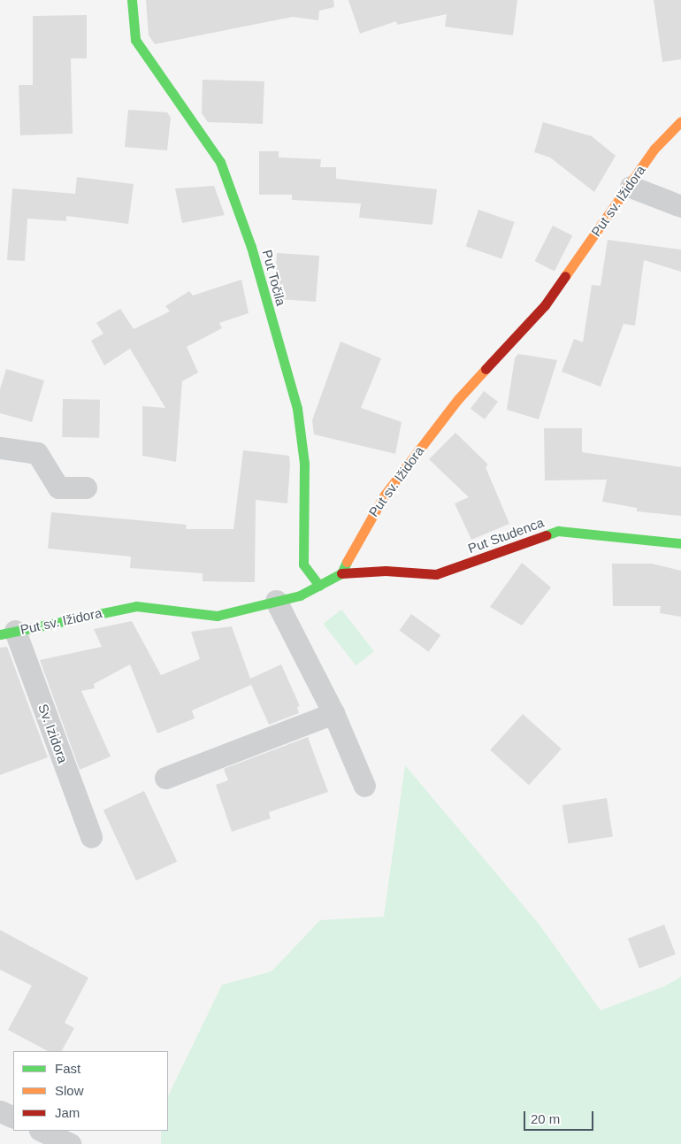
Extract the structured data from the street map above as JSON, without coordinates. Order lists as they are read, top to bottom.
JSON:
{
  "streets": {
    "street": [
      "Put sv. Ižidora",
      "Put Točila",
      "Put Studenca",
      "Sv. Izidora"
    ]
  },
  "crossings": [
    ["Put sv. Ižidora", "Put Točila"],
    ["Put sv. Ižidora", "Put Studenca"],
    ["Put sv. Ižidora", "Sv. Izidora"]
  ],
  "legend": ["Fast", "Slow", "Jam"],
  "scale_bar": "20 m"
}
